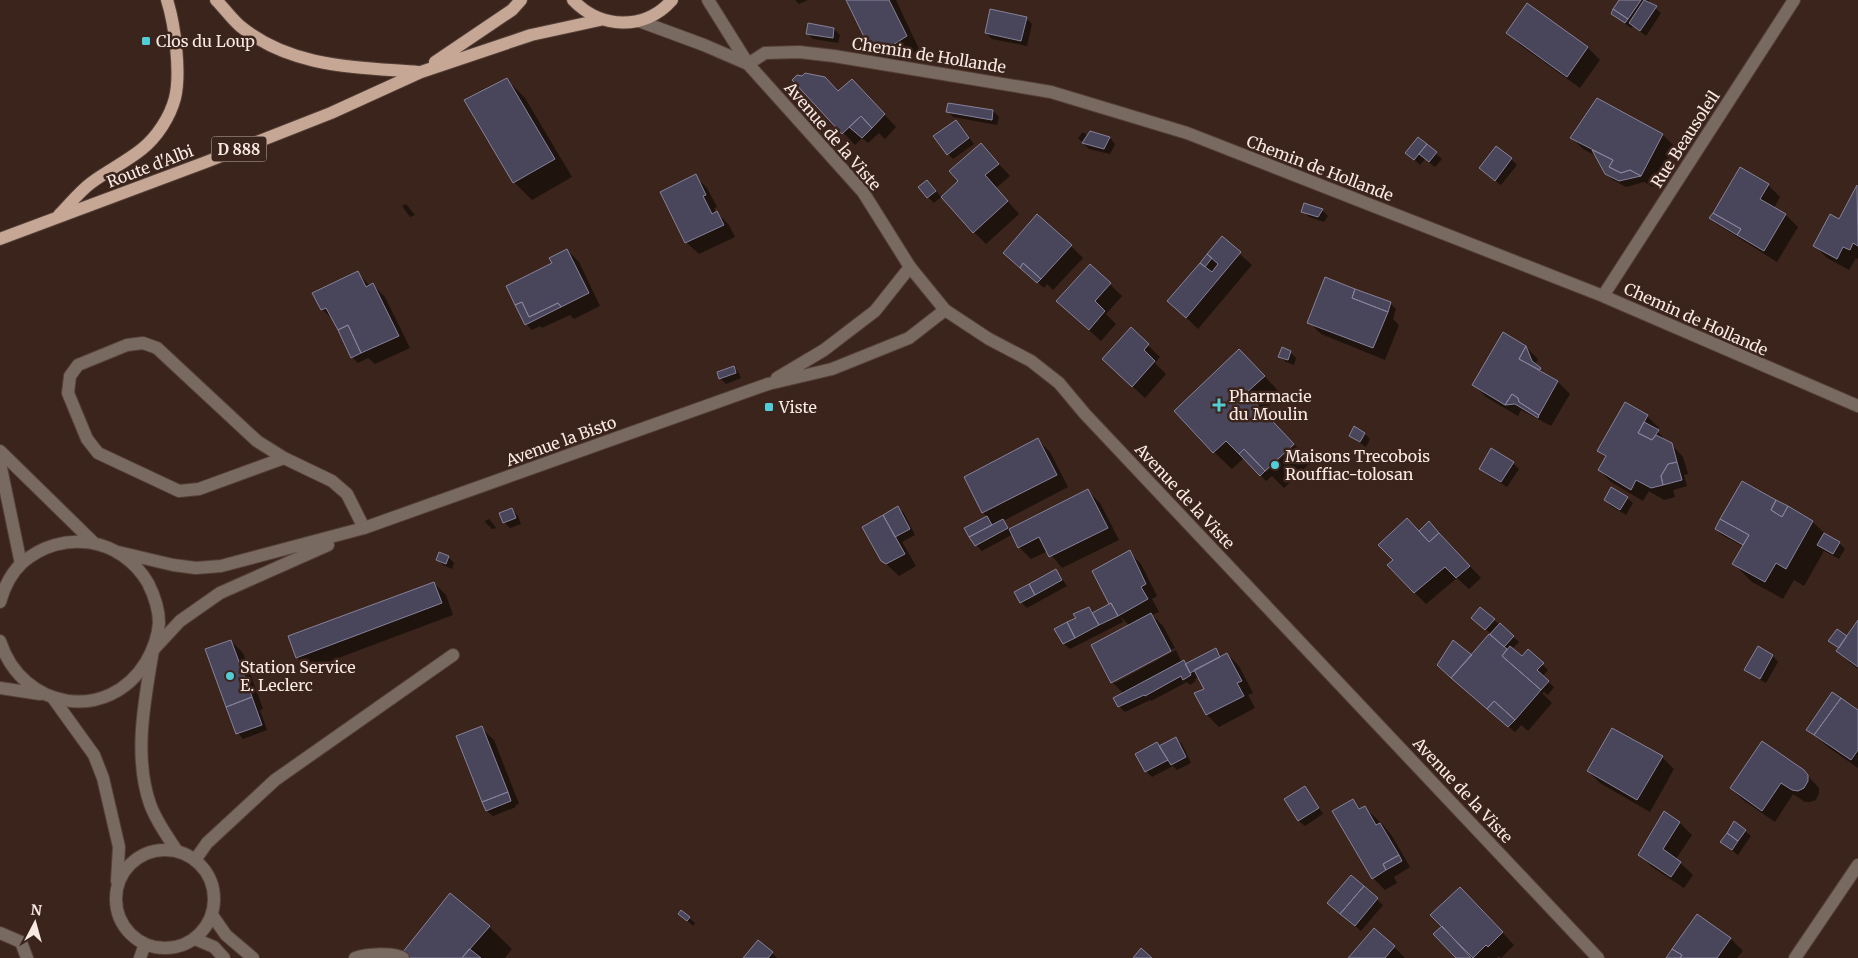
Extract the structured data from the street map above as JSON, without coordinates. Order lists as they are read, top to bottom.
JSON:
{
  "streets": {
    "main road": ["D 888", "Route d'Albi"],
    "street": [
      "Chemin de Hollande",
      "Avenue de la Viste",
      "Rue Beausoleil",
      "Avenue la Bisto"
    ]
  },
  "crossings": [
    ["Chemin de Hollande", "Avenue de la Viste"],
    ["Chemin de Hollande", "Rue Beausoleil"]
  ],
  "places": {
    "transit": ["Clos du Loup", "Viste"],
    "health": ["Pharmacie du Moulin"],
    "other": ["Maisons Trecobois Rouffiac-tolosan", "Station Service E. Leclerc"]
  },
  "north": "top"
}
